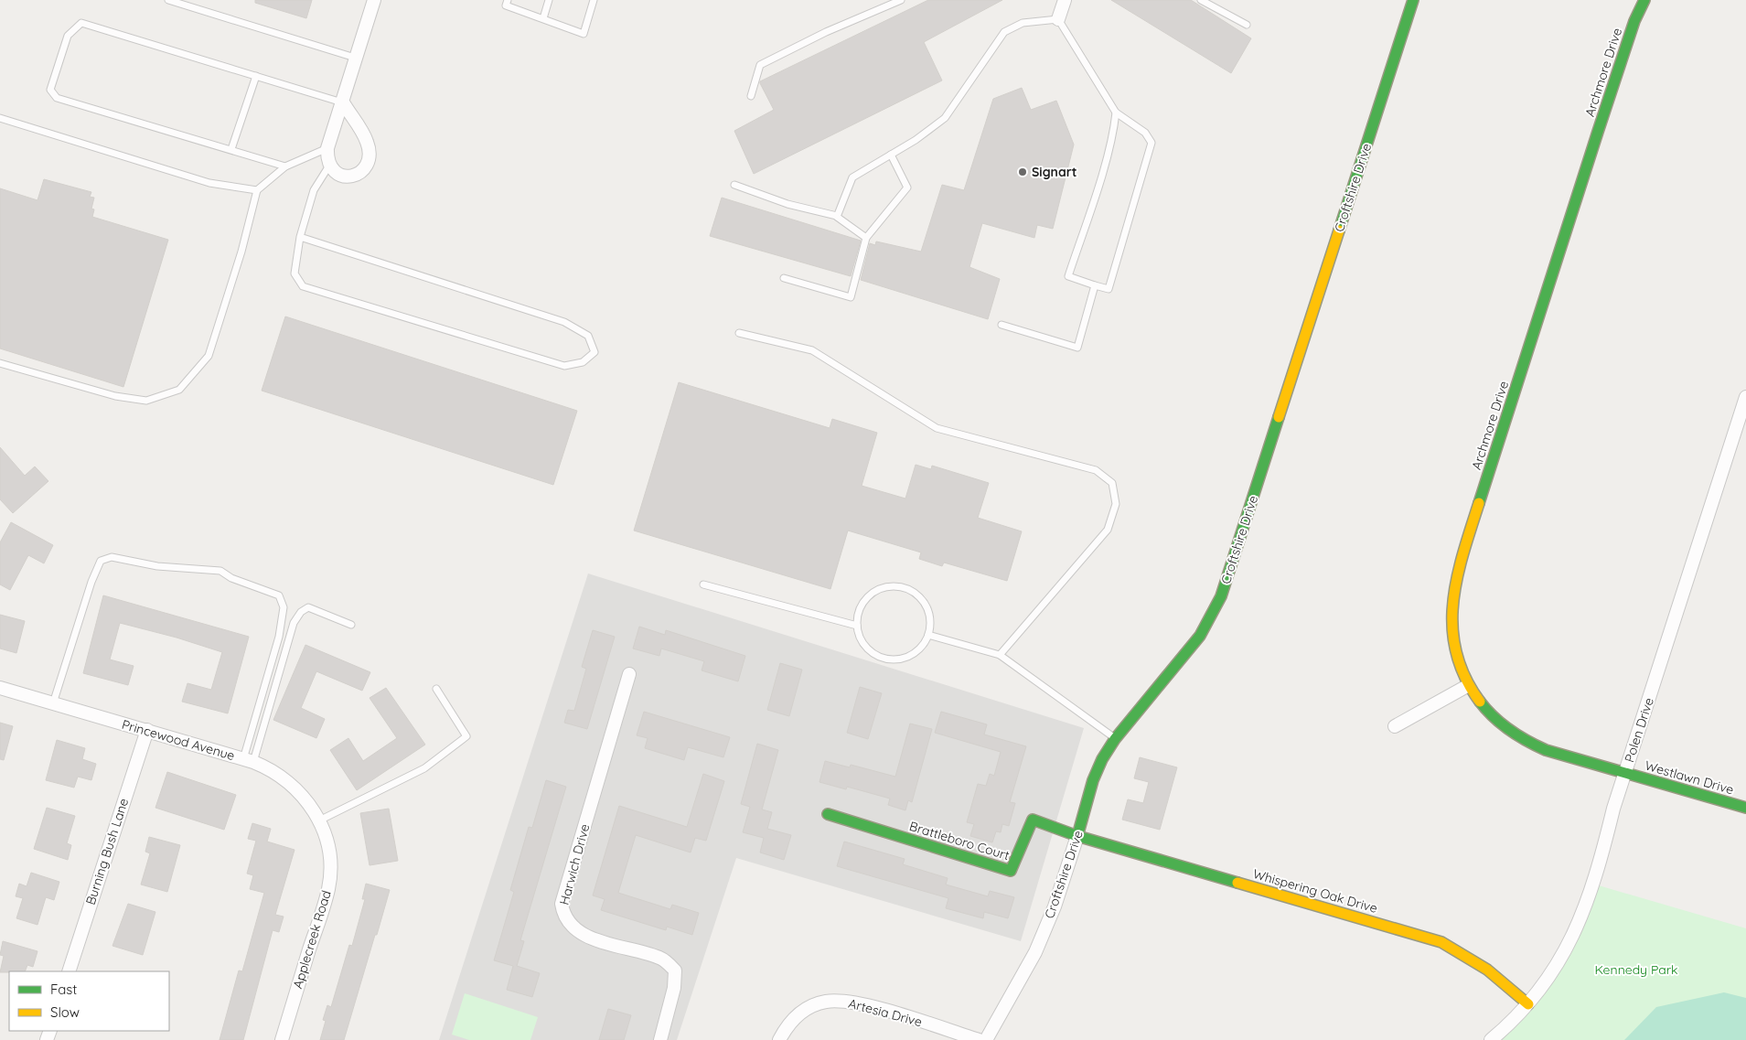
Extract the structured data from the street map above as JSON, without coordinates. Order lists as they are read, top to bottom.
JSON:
{
  "streets": {
    "street": [
      "Archmore Drive",
      "Croftshire Drive",
      "Polen Drive",
      "Princewood Avenue",
      "Westlawn Drive",
      "Brattleboro Court",
      "Burning Bush Lane",
      "Harwich Drive",
      "Whispering Oak Drive",
      "Applecreek Road",
      "Artesia Drive"
    ]
  },
  "crossings": [
    ["Archmore Drive", "Polen Drive"],
    ["Archmore Drive", "Westlawn Drive"],
    ["Croftshire Drive", "Brattleboro Court"],
    ["Croftshire Drive", "Whispering Oak Drive"],
    ["Polen Drive", "Westlawn Drive"],
    ["Polen Drive", "Whispering Oak Drive"],
    ["Princewood Avenue", "Burning Bush Lane"],
    ["Princewood Avenue", "Applecreek Road"],
    ["Brattleboro Court", "Whispering Oak Drive"]
  ],
  "parks": ["Kennedy Park"],
  "places": ["Signart"],
  "legend": ["Fast", "Slow"]
}
